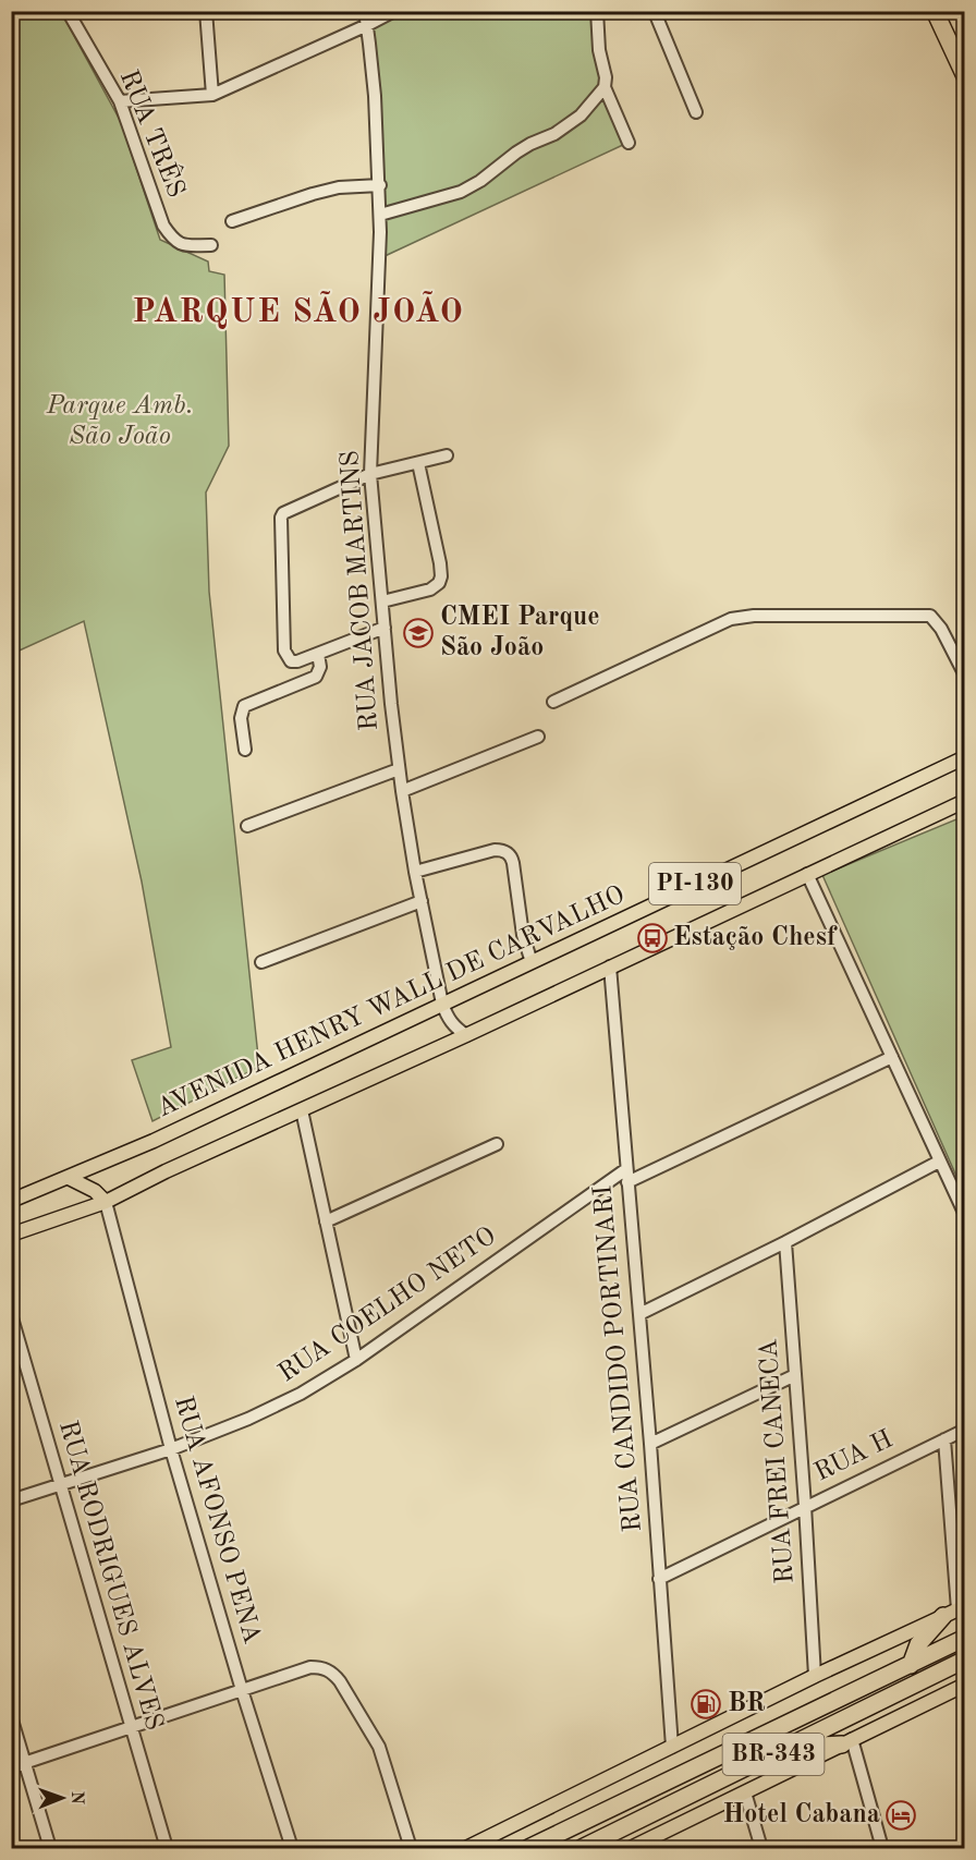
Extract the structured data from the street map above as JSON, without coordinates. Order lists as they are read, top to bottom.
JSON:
{
  "streets": {
    "highway": ["BR-343"],
    "main road": ["PI-130", "AVENIDA HENRY WALL DE CARVALHO"],
    "street": [
      "RUA TRÊS",
      "RUA JACOB MARTINS",
      "RUA COELHO NETO",
      "RUA CANDIDO PORTINARI",
      "RUA H",
      "RUA FREI CANECA",
      "RUA AFONSO PENA",
      "RUA RODRIGUES ALVES"
    ]
  },
  "crossings": [
    ["RUA JACOB MARTINS", "PI-130"],
    ["RUA JACOB MARTINS", "AVENIDA HENRY WALL DE CARVALHO"],
    ["PI-130", "RUA CANDIDO PORTINARI"],
    ["PI-130", "RUA AFONSO PENA"],
    ["RUA COELHO NETO", "RUA CANDIDO PORTINARI"],
    ["RUA COELHO NETO", "RUA AFONSO PENA"],
    ["RUA COELHO NETO", "RUA RODRIGUES ALVES"],
    ["RUA CANDIDO PORTINARI", "RUA H"],
    ["RUA H", "RUA FREI CANECA"]
  ],
  "districts": ["PARQUE SÃO JOÃO"],
  "parks": ["Parque Amb. São João"],
  "places": {
    "school or university": ["CMEI Parque São João"],
    "bus stop": ["Estação Chesf"],
    "fuel station": ["BR"],
    "hotel": ["Hotel Cabana"]
  },
  "north": "right"
}
